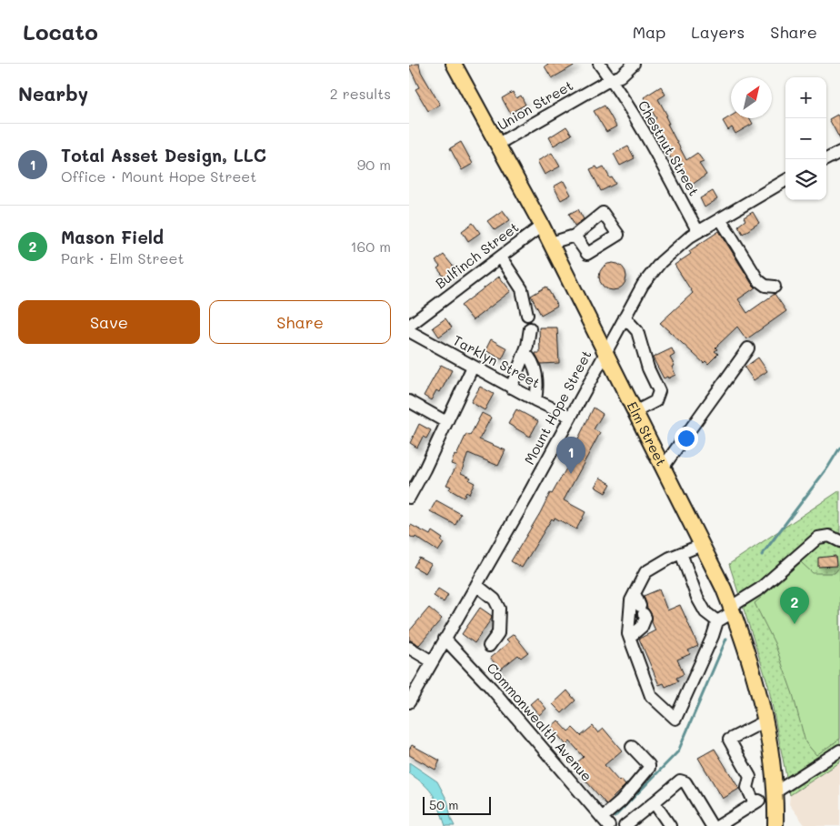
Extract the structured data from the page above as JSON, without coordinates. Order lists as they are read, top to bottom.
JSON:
{
  "streets": {
    "main road": ["Elm Street"],
    "street": [
      "Union Street",
      "Chestnut Street",
      "Bulfinch Street",
      "Tarklyn Street",
      "Mount Hope Street",
      "Commonwealth Avenue"
    ]
  },
  "crossings": [
    ["Union Street", "Chestnut Street"],
    ["Union Street", "Elm Street"],
    ["Chestnut Street", "Mount Hope Street"],
    ["Bulfinch Street", "Elm Street"],
    ["Tarklyn Street", "Mount Hope Street"],
    ["Mount Hope Street", "Elm Street"],
    ["Mount Hope Street", "Commonwealth Avenue"]
  ],
  "scale_bar": "50 m",
  "north": "top right",
  "page": {
    "header": "Locato",
    "nav": ["Map", "Layers", "Share"],
    "heading": ["Nearby", "2 results"],
    "map_buttons": ["+", "−"],
    "list": [
      {
        "mark": "1",
        "name": "Total Asset Design, LLC",
        "note": "Office · Mount Hope Street",
        "value": "90 m"
      },
      {
        "mark": "2",
        "name": "Mason Field",
        "note": "Park · Elm Street",
        "value": "160 m"
      }
    ],
    "buttons": ["Save", "Share"],
    "pins": ["1", "2"],
    "scale": "50 m"
  }
}
